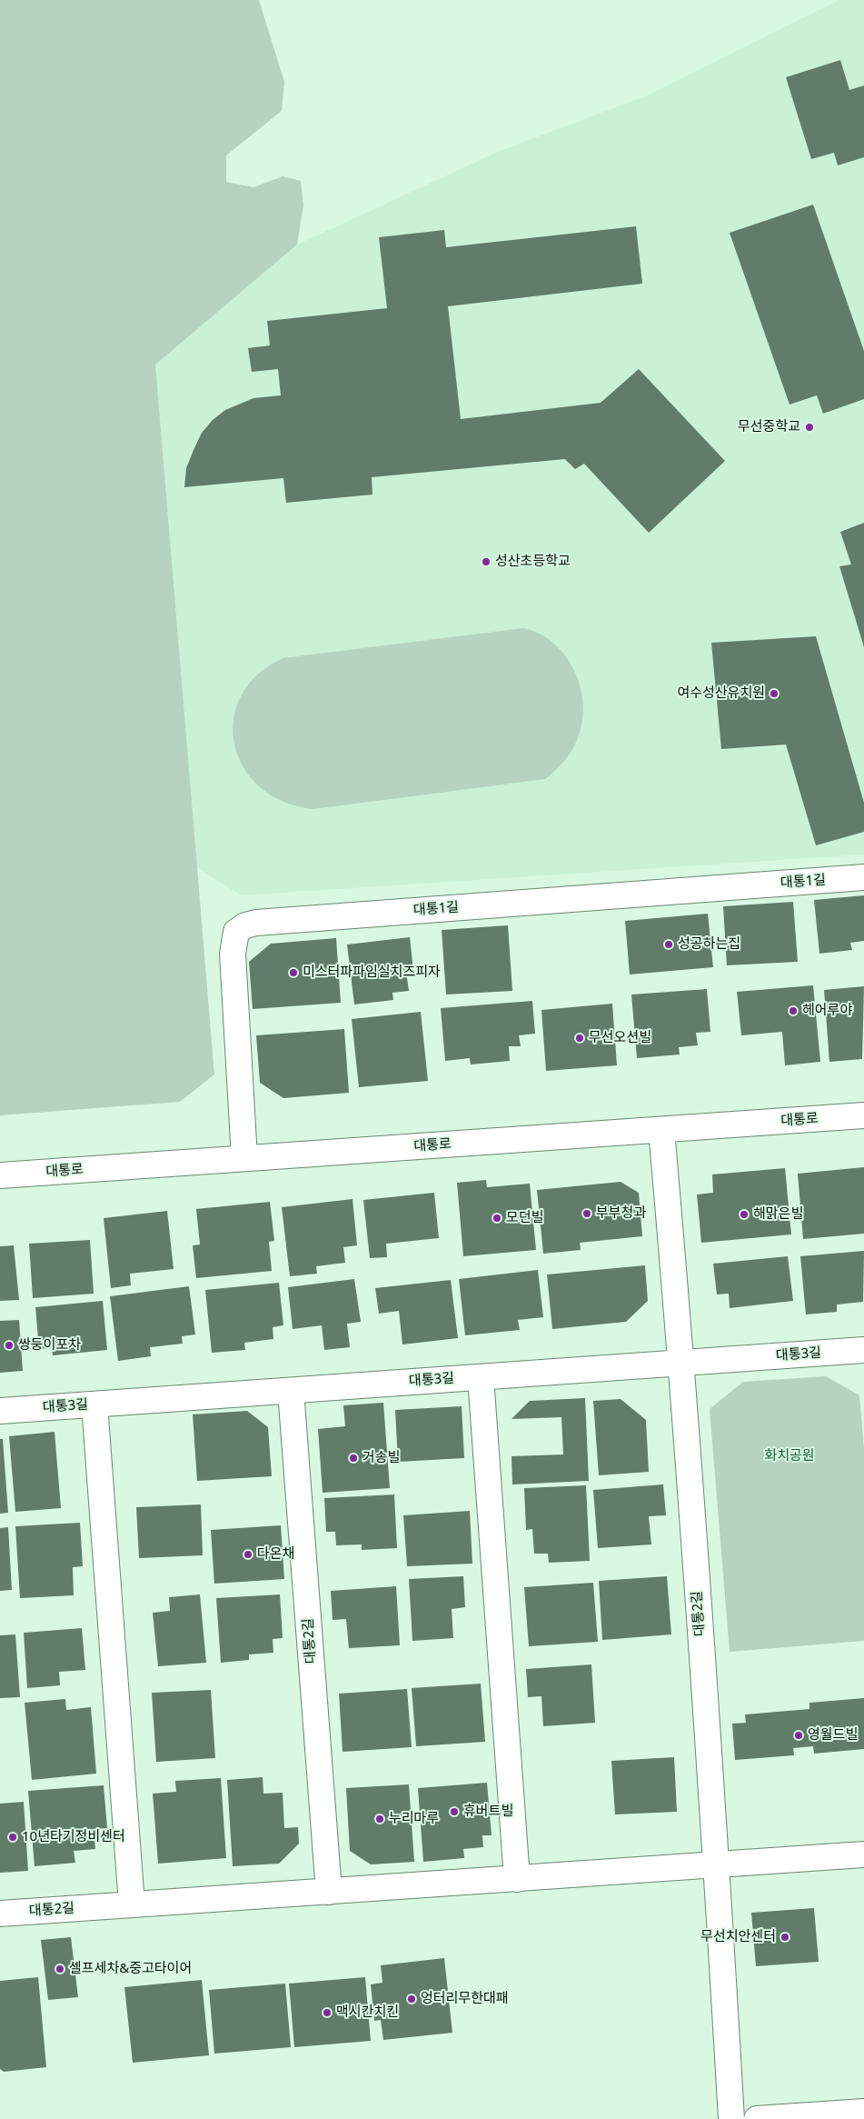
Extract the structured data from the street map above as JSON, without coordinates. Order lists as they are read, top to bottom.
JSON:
{
  "streets": {
    "street": [
      "대통1길",
      "대통로",
      "대통3길",
      "대통2길"
    ]
  },
  "crossings": [
    ["대통1길", "대통로"],
    ["대통로", "대통2길"],
    ["대통3길", "대통2길"]
  ],
  "parks": ["화치공원"],
  "places": [
    "무선중학교",
    "성산초등학교",
    "여수성산유치원",
    "성공하는집",
    "미스터파파임실치즈피자",
    "헤어루야",
    "무선오션빌",
    "부부청과",
    "해맑은빌",
    "모던빌",
    "쌍둥이포차",
    "거송빌",
    "다온채",
    "영월드빌",
    "휴버트빌",
    "누리마루",
    "10년타기정비센터",
    "무선치안센터",
    "셀프세차&중고타이어",
    "엉터리무한대패",
    "맥시칸치킨"
  ]
}
